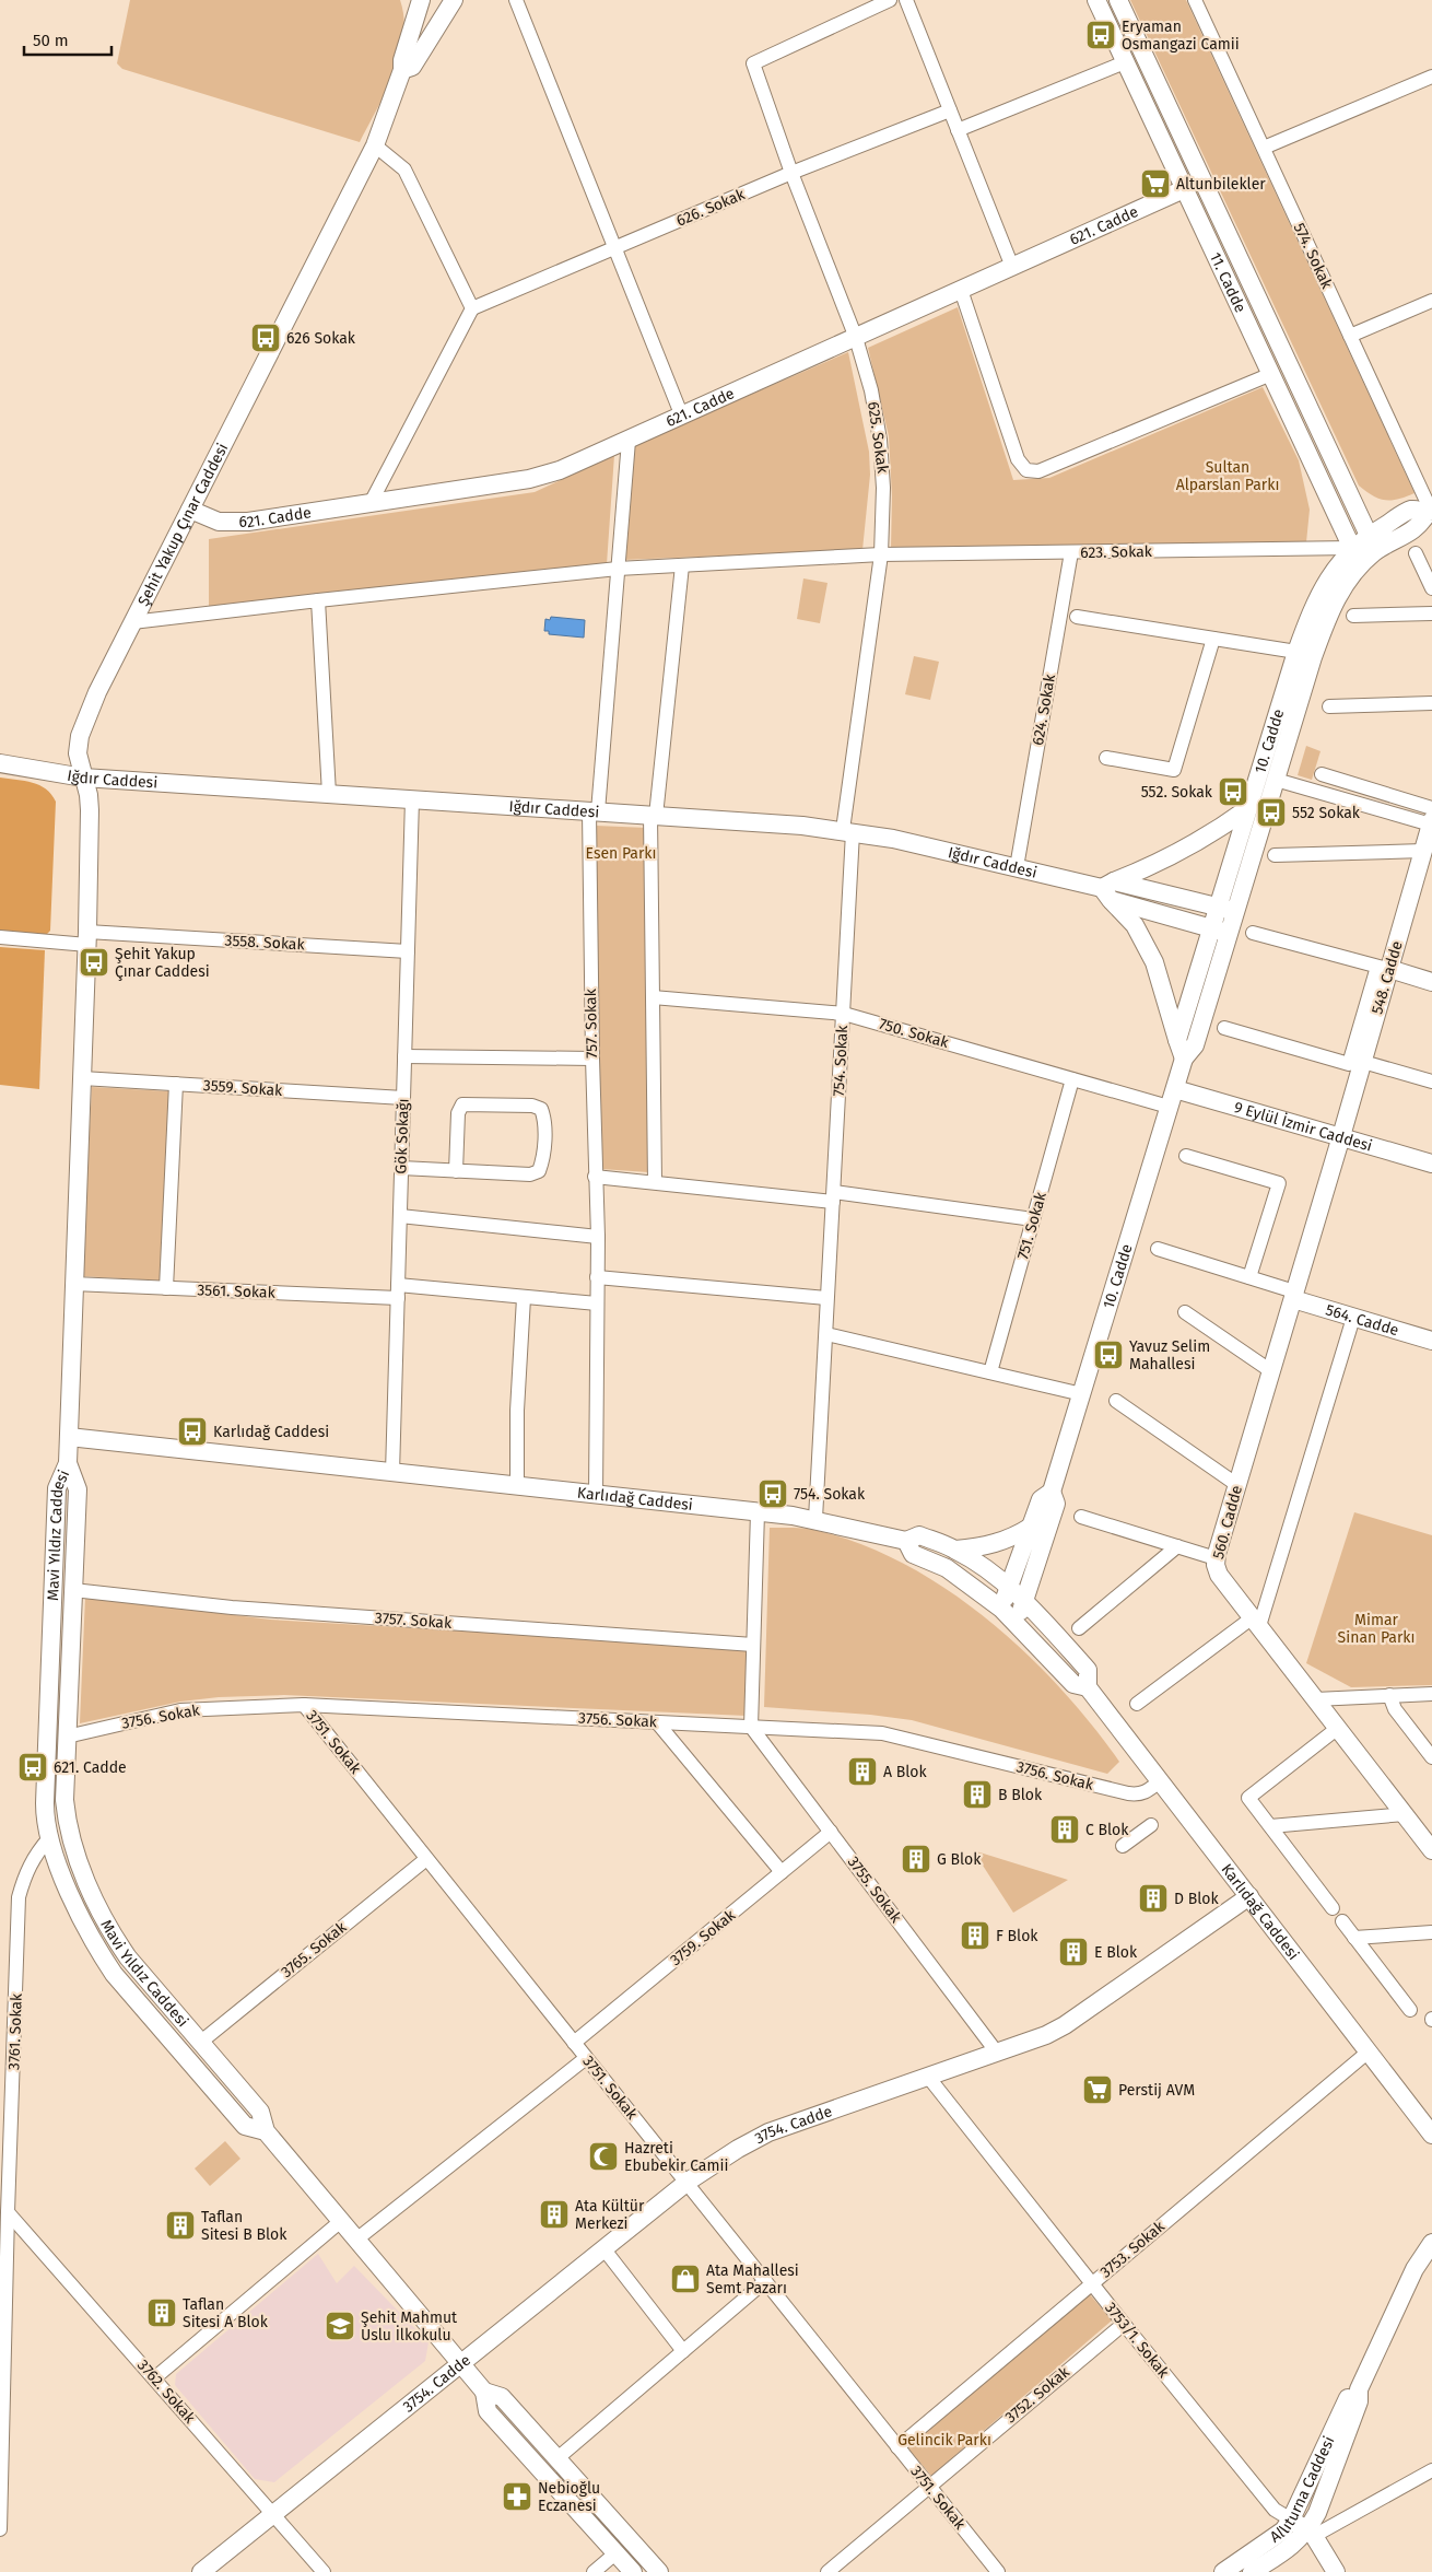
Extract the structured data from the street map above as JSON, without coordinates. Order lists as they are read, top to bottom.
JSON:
{
  "streets": {
    "main road": [
      "621. Cadde",
      "11. Cadde",
      "Şehit Yakup Çınar Caddesi",
      "10. Cadde",
      "Iğdır Caddesi",
      "548. Cadde",
      "9 Eylül İzmir Caddesi",
      "564. Cadde",
      "Karlıdağ Caddesi",
      "560. Cadde",
      "Mavi Yıldız Caddesi",
      "3754. Cadde",
      "Allıturna Caddesi"
    ],
    "street": [
      "626. Sokak",
      "574. Sokak",
      "625. Sokak",
      "623. Sokak",
      "624. Sokak",
      "3558. Sokak",
      "757. Sokak",
      "750. Sokak",
      "754. Sokak",
      "3559. Sokak",
      "Gök Sokağı",
      "751. Sokak",
      "3561. Sokak",
      "3757. Sokak",
      "3756. Sokak",
      "3751. Sokak",
      "3755. Sokak",
      "3759. Sokak",
      "3765. Sokak",
      "3761. Sokak",
      "3753. Sokak",
      "3753/1. Sokak",
      "3762. Sokak",
      "3752. Sokak"
    ]
  },
  "crossings": [
    ["626. Sokak", "625. Sokak"],
    ["621. Cadde", "11. Cadde"],
    ["621. Cadde", "625. Sokak"],
    ["621. Cadde", "Şehit Yakup Çınar Caddesi"],
    ["621. Cadde", "757. Sokak"],
    ["574. Sokak", "10. Cadde"],
    ["11. Cadde", "623. Sokak"],
    ["11. Cadde", "10. Cadde"],
    ["625. Sokak", "623. Sokak"],
    ["625. Sokak", "Iğdır Caddesi"],
    ["625. Sokak", "754. Sokak"],
    ["Şehit Yakup Çınar Caddesi", "623. Sokak"],
    ["Şehit Yakup Çınar Caddesi", "Iğdır Caddesi"],
    ["Şehit Yakup Çınar Caddesi", "3558. Sokak"],
    ["Şehit Yakup Çınar Caddesi", "3559. Sokak"],
    ["Şehit Yakup Çınar Caddesi", "3561. Sokak"],
    ["Şehit Yakup Çınar Caddesi", "Karlıdağ Caddesi"],
    ["Şehit Yakup Çınar Caddesi", "Mavi Yıldız Caddesi"],
    ["623. Sokak", "624. Sokak"],
    ["623. Sokak", "10. Cadde"],
    ["623. Sokak", "757. Sokak"],
    ["624. Sokak", "Iğdır Caddesi"],
    ["10. Cadde", "Iğdır Caddesi"],
    ["10. Cadde", "750. Sokak"],
    ["10. Cadde", "9 Eylül İzmir Caddesi"],
    ["10. Cadde", "Karlıdağ Caddesi"],
    ["Iğdır Caddesi", "757. Sokak"],
    ["Iğdır Caddesi", "754. Sokak"],
    ["Iğdır Caddesi", "Gök Sokağı"],
    ["3558. Sokak", "Gök Sokağı"],
    ["548. Cadde", "9 Eylül İzmir Caddesi"],
    ["548. Cadde", "560. Cadde"],
    ["757. Sokak", "3561. Sokak"],
    ["757. Sokak", "Karlıdağ Caddesi"],
    ["750. Sokak", "754. Sokak"],
    ["750. Sokak", "751. Sokak"],
    ["754. Sokak", "Karlıdağ Caddesi"],
    ["3559. Sokak", "Gök Sokağı"],
    ["9 Eylül İzmir Caddesi", "560. Cadde"],
    ["Gök Sokağı", "3561. Sokak"],
    ["Gök Sokağı", "Karlıdağ Caddesi"],
    ["564. Cadde", "560. Cadde"],
    ["Karlıdağ Caddesi", "3756. Sokak"],
    ["Karlıdağ Caddesi", "3754. Cadde"],
    ["Karlıdağ Caddesi", "3753. Sokak"],
    ["Mavi Yıldız Caddesi", "3757. Sokak"],
    ["Mavi Yıldız Caddesi", "3756. Sokak"],
    ["Mavi Yıldız Caddesi", "3765. Sokak"],
    ["Mavi Yıldız Caddesi", "3761. Sokak"],
    ["Mavi Yıldız Caddesi", "3754. Cadde"],
    ["3756. Sokak", "3751. Sokak"],
    ["3756. Sokak", "3755. Sokak"],
    ["3751. Sokak", "3759. Sokak"],
    ["3751. Sokak", "3765. Sokak"],
    ["3751. Sokak", "3754. Cadde"],
    ["3751. Sokak", "3753. Sokak"],
    ["3751. Sokak", "3752. Sokak"],
    ["3755. Sokak", "3759. Sokak"],
    ["3755. Sokak", "3754. Cadde"],
    ["3761. Sokak", "3762. Sokak"],
    ["3754. Cadde", "3753/1. Sokak"],
    ["3754. Cadde", "3762. Sokak"],
    ["3753. Sokak", "3753/1. Sokak"],
    ["3753/1. Sokak", "3752. Sokak"],
    ["3753/1. Sokak", "Allıturna Caddesi"]
  ],
  "parks": [
    "Sultan Alparslan Parkı",
    "Esen Parkı",
    "Mimar Sinan Parkı",
    "Gelincik Parkı"
  ],
  "places": {
    "bus stop": [
      "Eryaman Osmangazi Camii",
      "626 Sokak",
      "552. Sokak",
      "552 Sokak",
      "Şehit Yakup Çınar Caddesi",
      "Yavuz Selim Mahallesi",
      "Karlıdağ Caddesi",
      "754. Sokak",
      "621. Cadde"
    ],
    "supermarket": ["Altunbilekler", "Perstij AVM"],
    "building": [
      "A Blok",
      "B Blok",
      "C Blok",
      "G Blok",
      "D Blok",
      "F Blok",
      "E Blok",
      "Ata Kültür Merkezi",
      "Taflan Sitesi B Blok",
      "Taflan Sitesi A Blok"
    ],
    "mosque": ["Hazreti Ebubekir Camii"],
    "shop": ["Ata Mahallesi Semt Pazarı"],
    "school or university": ["Şehit Mahmut Uslu İlkokulu"],
    "pharmacy": ["Nebioğlu Eczanesi"]
  },
  "scale_bar": "50 m"
}
